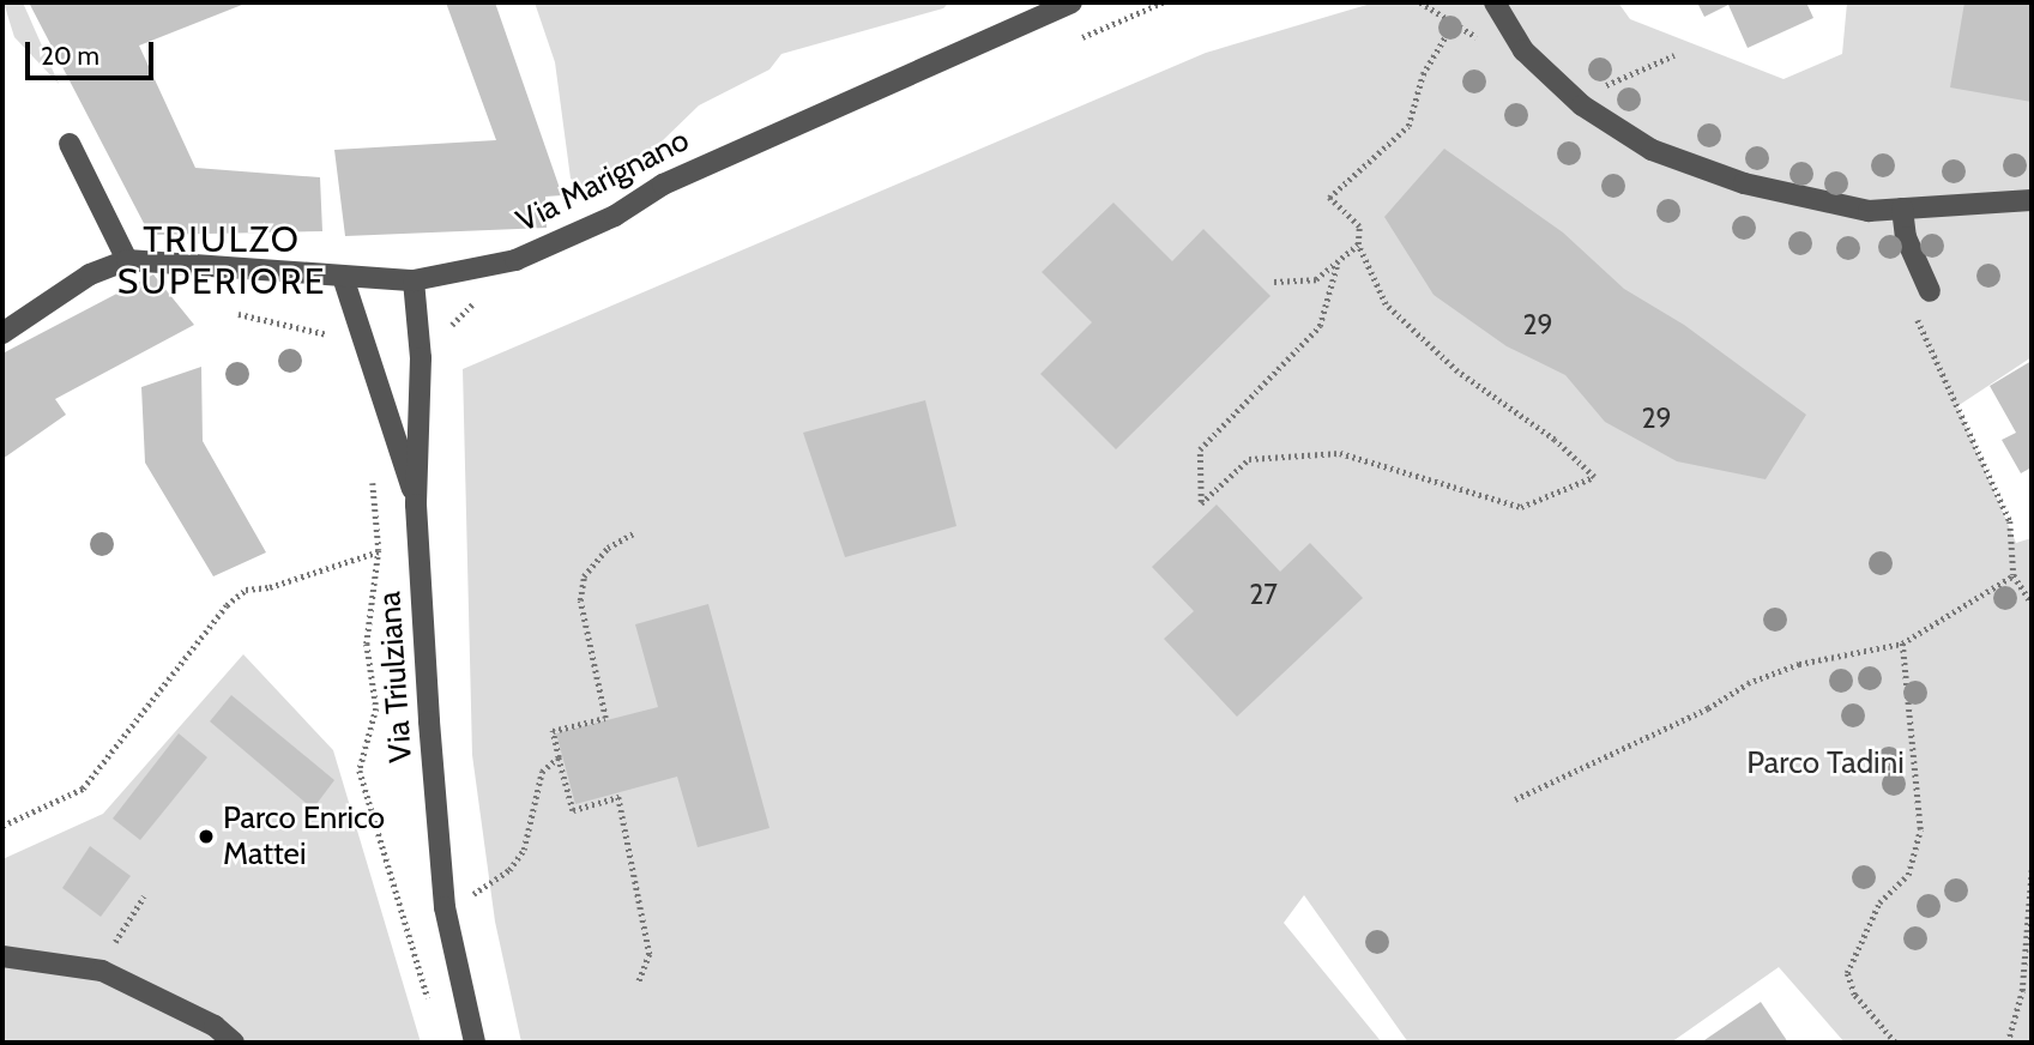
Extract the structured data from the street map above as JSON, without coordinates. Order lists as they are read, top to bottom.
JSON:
{
  "streets": {
    "street": ["Via Marignano", "Via Triulziana"]
  },
  "crossings": [
    ["Via Marignano", "Via Triulziana"]
  ],
  "districts": ["TRIULZO SUPERIORE"],
  "parks": ["Parco Tadini"],
  "places": ["Parco Enrico Mattei"],
  "house_numbers": ["29", "29", "27"],
  "scale_bar": "20 m"
}
